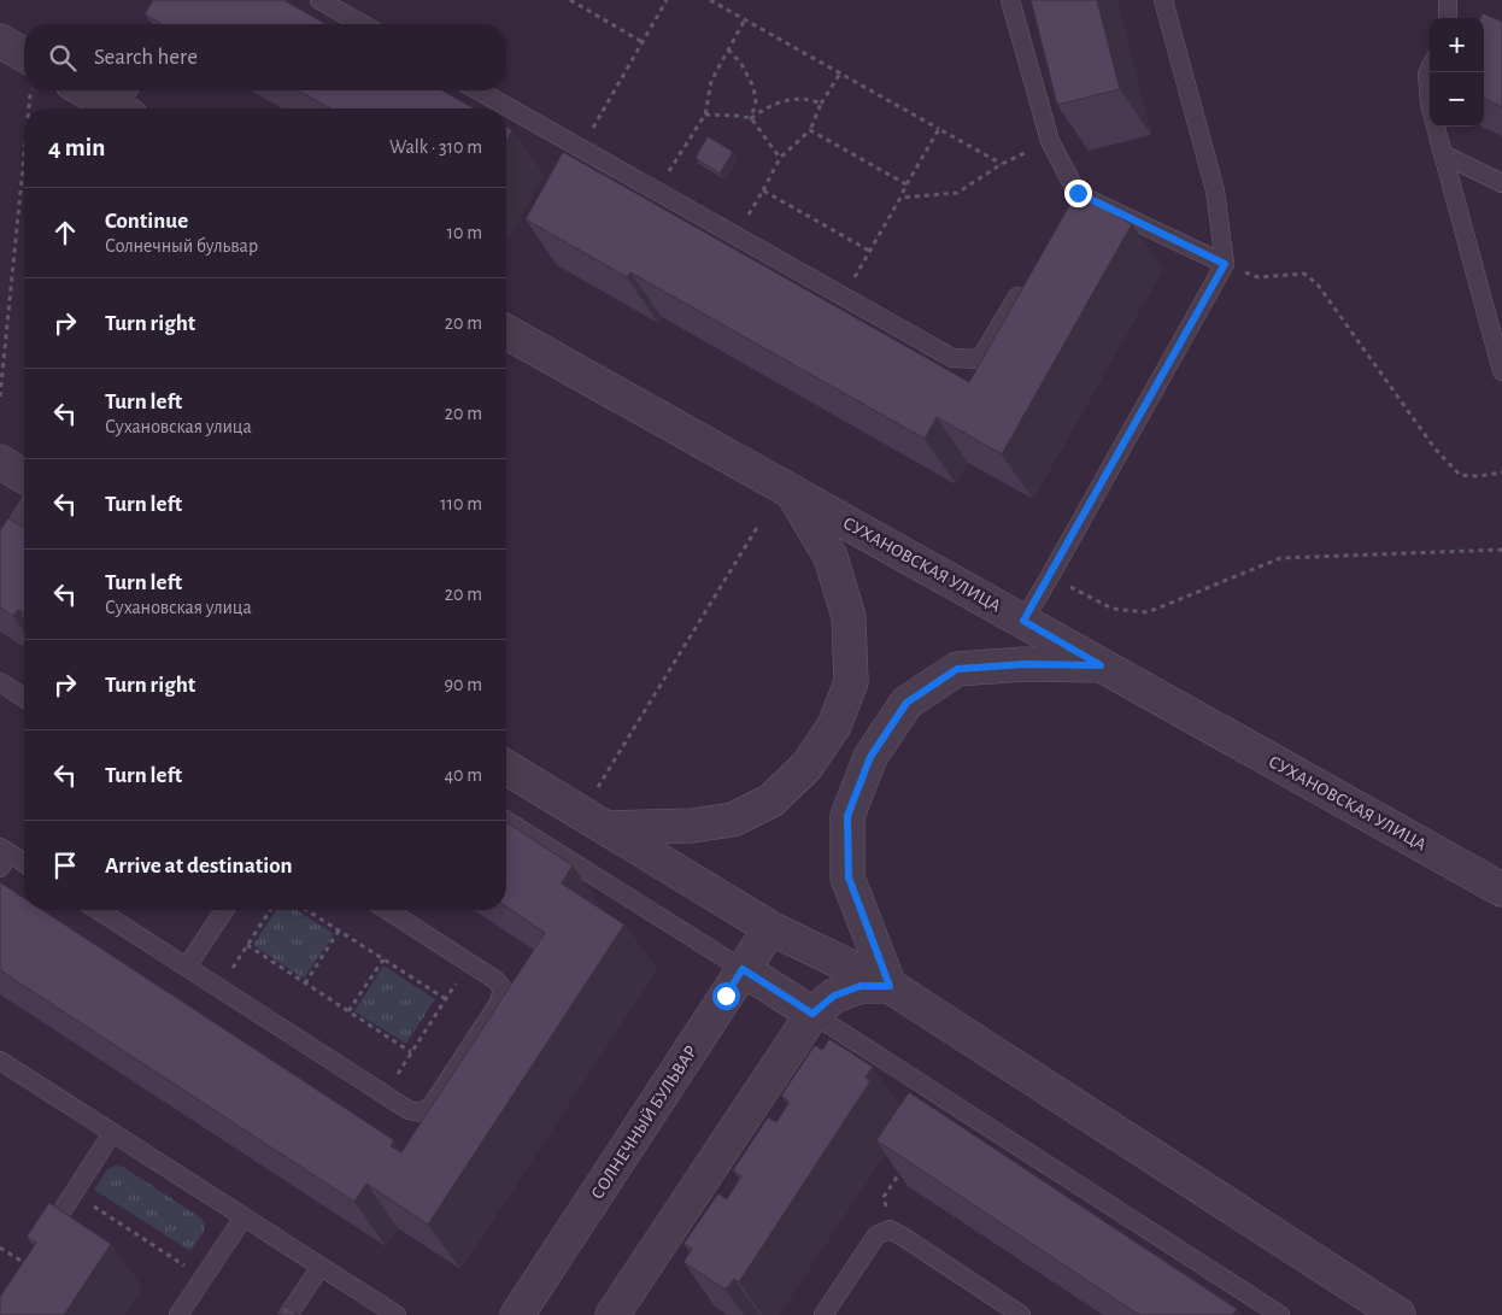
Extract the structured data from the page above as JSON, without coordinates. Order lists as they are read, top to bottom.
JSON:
{
  "streets": {
    "street": ["СУХАНОВСКАЯ УЛИЦА", "СОЛНЕЧНЫЙ БУЛЬВАР"]
  },
  "page": {
    "map_buttons": ["+", "−"],
    "search": "Search here",
    "heading": ["4 min", "Walk · 310 m"],
    "list": [
      ["Continue", "Солнечный бульвар", "10 m"],
      ["Turn right", "20 m"],
      ["Turn left", "Сухановская улица", "20 m"],
      ["Turn left", "110 m"],
      ["Turn left", "Сухановская улица", "20 m"],
      ["Turn right", "90 m"],
      ["Turn left", "40 m"],
      "Arrive at destination"
    ]
  }
}
